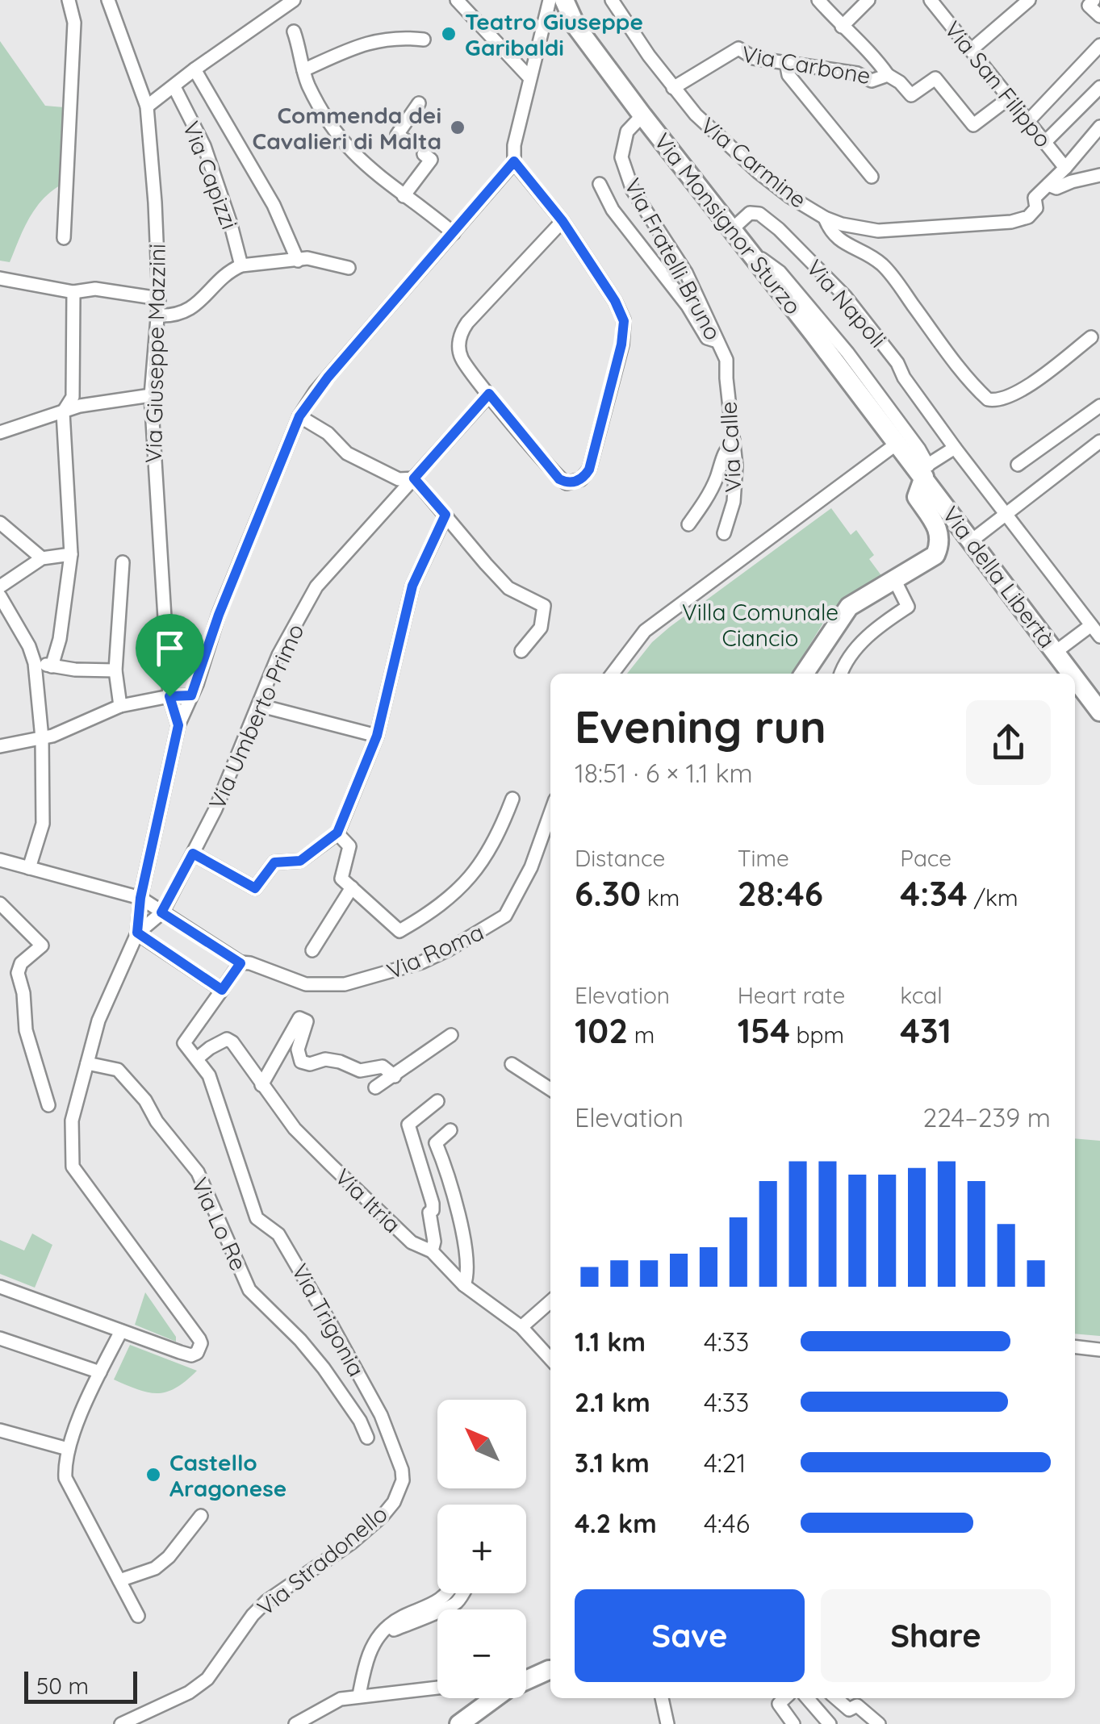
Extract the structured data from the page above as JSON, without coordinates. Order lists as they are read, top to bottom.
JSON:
{
  "streets": {
    "main road": ["Via Monsignor Sturzo", "Via della Libertà"],
    "street": [
      "Via Carbone",
      "Via San Filippo",
      "Via Carmine",
      "Via Capizzi",
      "Via Fratelli Bruno",
      "Via Napoli",
      "Via Giuseppe Mazzini",
      "Via Calle",
      "Via Umberto Primo",
      "Via Roma",
      "Via Itria",
      "Via Lo Re",
      "Via Trigonia",
      "Via Stradonello"
    ]
  },
  "crossings": [
    ["Via Carbone", "Via San Filippo"],
    ["Via Carbone", "Via Carmine"],
    ["Via San Filippo", "Via Carmine"],
    ["Via Monsignor Sturzo", "Via Fratelli Bruno"],
    ["Via Monsignor Sturzo", "Via Napoli"],
    ["Via Monsignor Sturzo", "Via della Libertà"],
    ["Via Fratelli Bruno", "Via Calle"],
    ["Via Umberto Primo", "Via Roma"],
    ["Via Itria", "Via Trigonia"],
    ["Via Trigonia", "Via Stradonello"]
  ],
  "parks": ["Villa Comunale Ciancio"],
  "places": ["Teatro Giuseppe Garibaldi", "Commenda dei Cavalieri di Malta", "Castello Aragonese"],
  "scale_bar": "50 m",
  "north": "top left",
  "page": {
    "heading": ["Evening run", "18:51 · 6 × 1.1 km"],
    "stats": [
      ["Distance", "6.30 km"],
      ["Time", "28:46"],
      ["Pace", "4:34 /km"],
      ["Elevation", "102 m"],
      ["Heart rate", "154 bpm"],
      ["kcal", "431"]
    ],
    "chart": ["Elevation", "224–239 m"],
    "list": [
      {
        "name": "1.1 km",
        "note": "4:33"
      },
      {
        "name": "2.1 km",
        "note": "4:33"
      },
      {
        "name": "3.1 km",
        "note": "4:21"
      },
      {
        "name": "4.2 km",
        "note": "4:46"
      }
    ],
    "map_buttons": ["+", "−"],
    "buttons": ["Save", "Share"],
    "scale": "50 m"
  }
}
